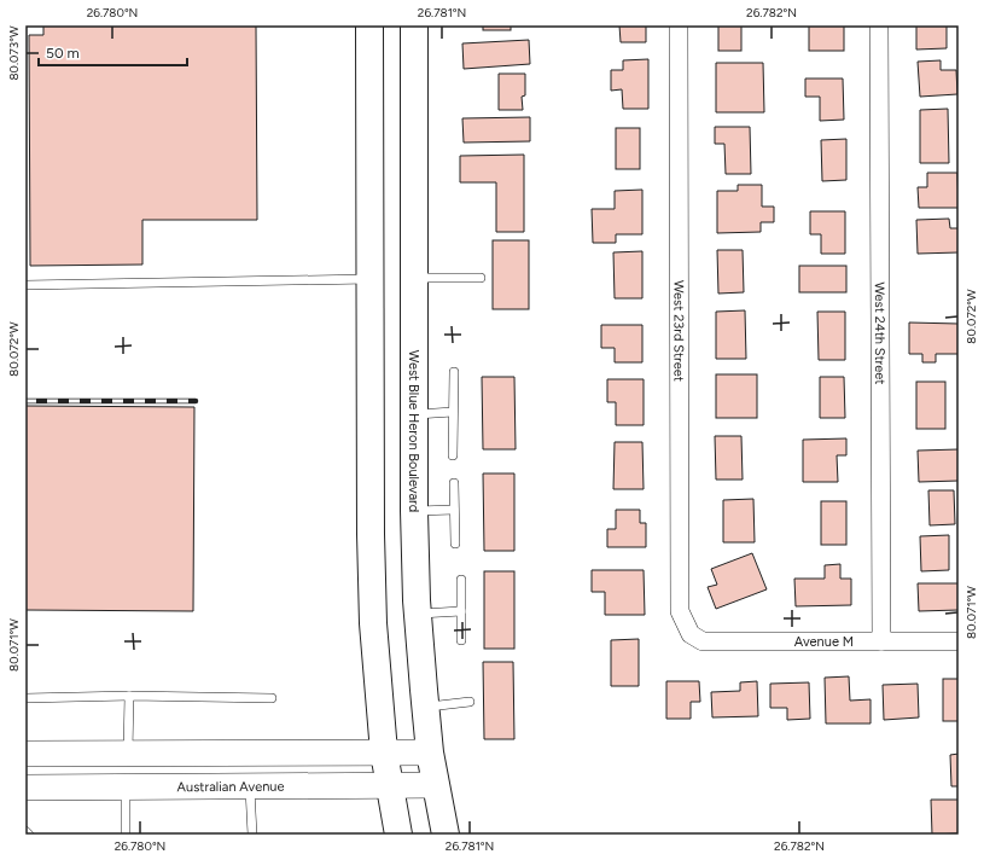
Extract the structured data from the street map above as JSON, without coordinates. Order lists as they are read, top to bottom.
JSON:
{
  "streets": {
    "main road": ["West Blue Heron Boulevard", "Australian Avenue"],
    "street": ["West 23rd Street", "West 24th Street", "Avenue M"]
  },
  "crossings": [
    ["West 23rd Street", "Avenue M"],
    ["West 24th Street", "Avenue M"],
    ["West Blue Heron Boulevard", "Australian Avenue"]
  ],
  "scale_bar": "50 m",
  "coordinates": [
    "26.780°N",
    "26.781°N",
    "26.782°N",
    "80.073°W",
    "80.072°W",
    "80.071°W"
  ]
}
